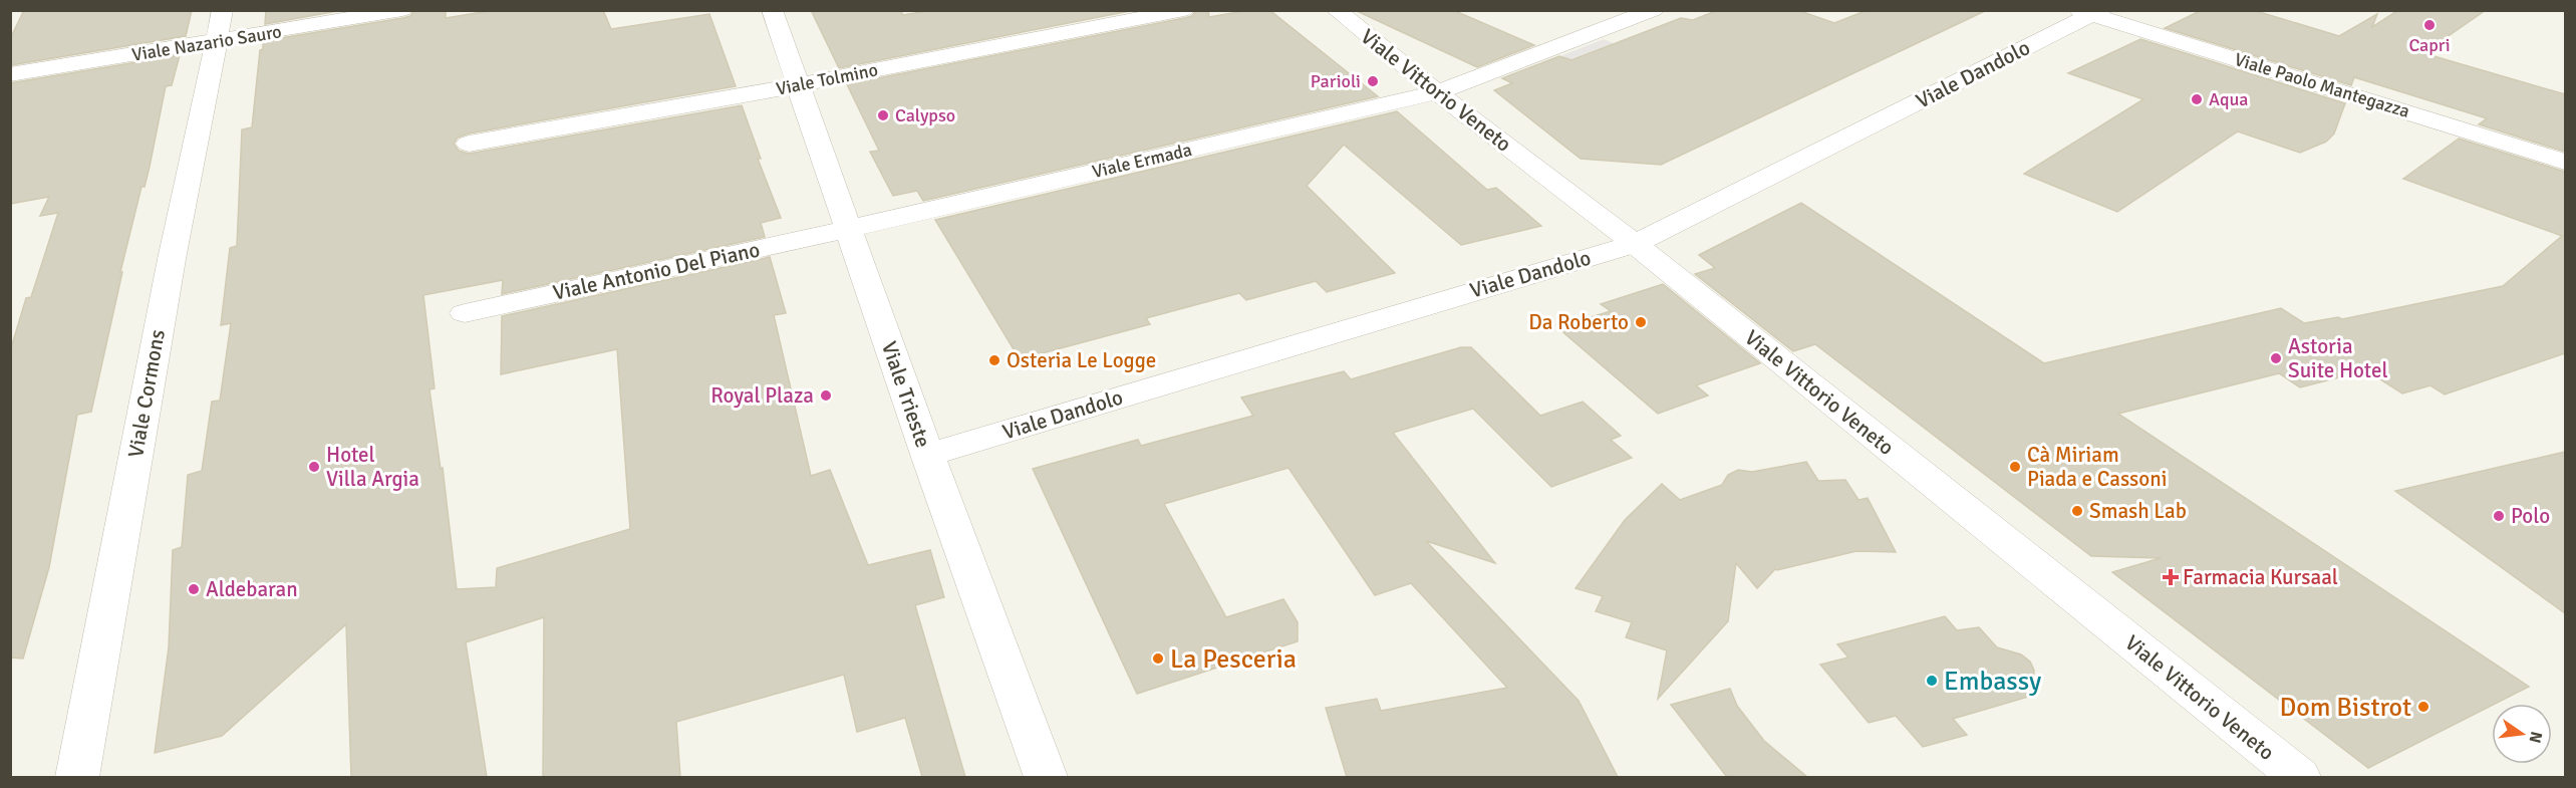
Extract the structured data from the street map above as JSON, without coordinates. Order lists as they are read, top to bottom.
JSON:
{
  "streets": {
    "street": [
      "Viale Nazario Sauro",
      "Viale Dandolo",
      "Viale Tolmino",
      "Viale Paolo Mantegazza",
      "Viale Vittorio Veneto",
      "Viale Ermada",
      "Viale Antonio Del Piano",
      "Viale Cormons",
      "Viale Trieste"
    ]
  },
  "crossings": [
    ["Viale Nazario Sauro", "Viale Cormons"],
    ["Viale Dandolo", "Viale Paolo Mantegazza"],
    ["Viale Dandolo", "Viale Vittorio Veneto"],
    ["Viale Dandolo", "Viale Trieste"],
    ["Viale Tolmino", "Viale Trieste"],
    ["Viale Vittorio Veneto", "Viale Ermada"],
    ["Viale Ermada", "Viale Antonio Del Piano"],
    ["Viale Ermada", "Viale Trieste"],
    ["Viale Antonio Del Piano", "Viale Trieste"]
  ],
  "places": {
    "other": [
      "Capri",
      "Parioli",
      "Aqua",
      "Calypso",
      "Da Roberto",
      "Astoria Suite Hotel",
      "Osteria Le Logge",
      "Royal Plaza",
      "Hotel Villa Argia",
      "Cà Miriam Piada e Cassoni",
      "Smash Lab",
      "Polo",
      "Aldebaran",
      "La Pesceria",
      "Embassy",
      "Dom Bistrot"
    ],
    "health": ["Farmacia Kursaal"]
  },
  "north": "right"
}
